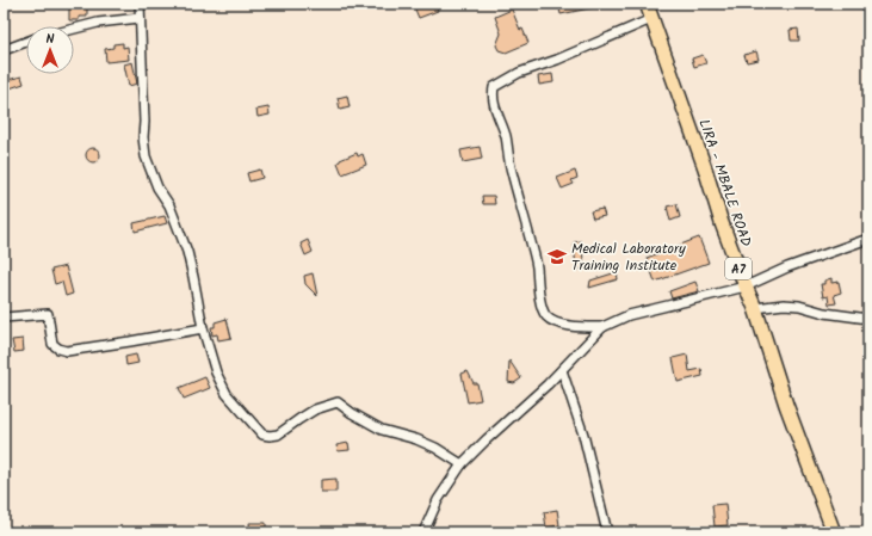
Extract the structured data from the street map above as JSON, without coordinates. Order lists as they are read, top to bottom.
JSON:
{
  "streets": {
    "main road": ["LIRA - MBALE ROAD", "A7"]
  },
  "places": {
    "school or university": ["Medical Laboratory Training Institute"]
  },
  "north": "top"
}
